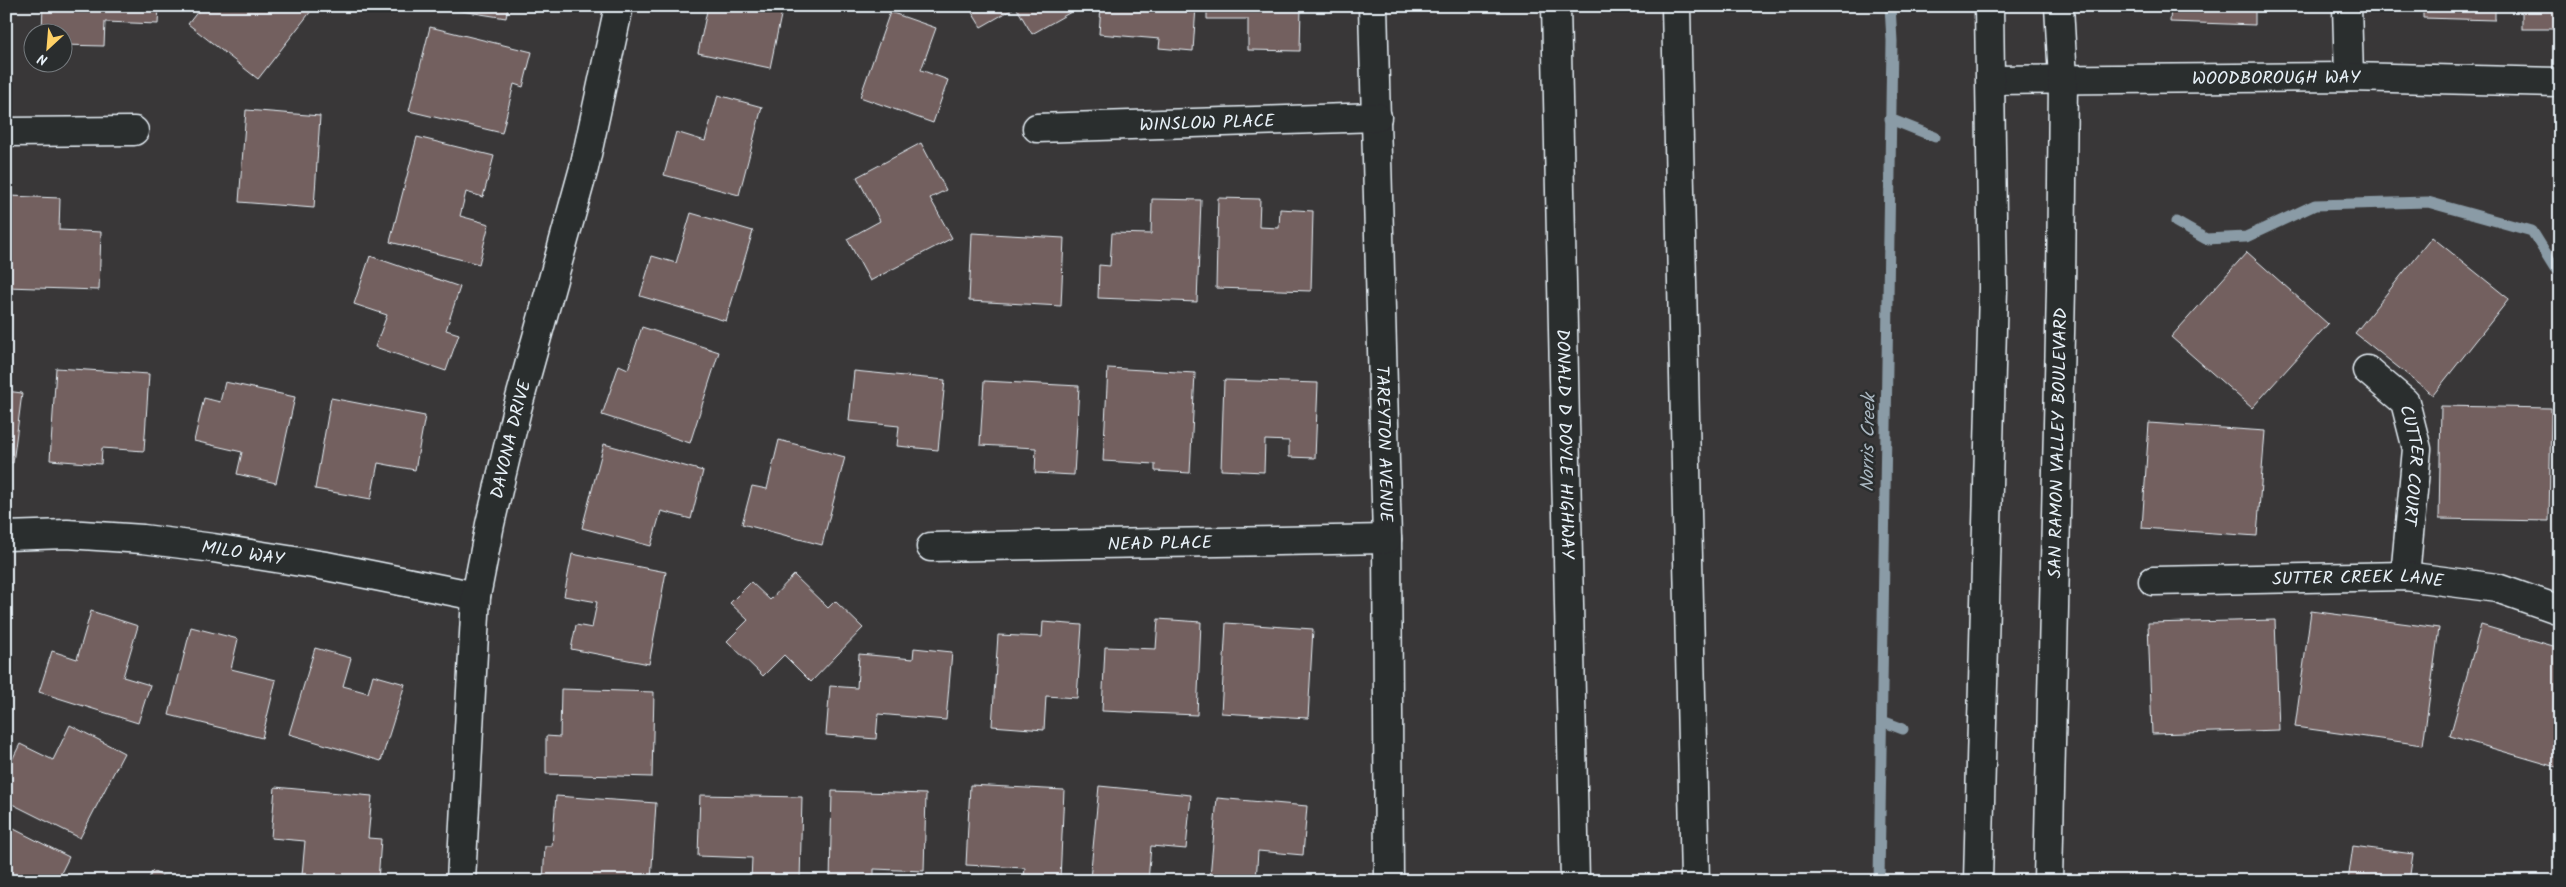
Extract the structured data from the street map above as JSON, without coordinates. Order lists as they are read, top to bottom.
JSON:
{
  "streets": {
    "main road": [
      "WOODBOROUGH WAY",
      "WINSLOW PLACE",
      "DAVONA DRIVE",
      "TAREYTON AVENUE",
      "DONALD D DOYLE HIGHWAY",
      "SAN RAMON VALLEY BOULEVARD",
      "CUTTER COURT",
      "NEAD PLACE",
      "MILO WAY",
      "SUTTER CREEK LANE"
    ]
  },
  "crossings": [
    ["WOODBOROUGH WAY", "SAN RAMON VALLEY BOULEVARD"],
    ["WINSLOW PLACE", "TAREYTON AVENUE"],
    ["DAVONA DRIVE", "MILO WAY"],
    ["TAREYTON AVENUE", "NEAD PLACE"],
    ["CUTTER COURT", "SUTTER CREEK LANE"]
  ],
  "water": ["Norris Creek"],
  "north": "bottom left"
}
